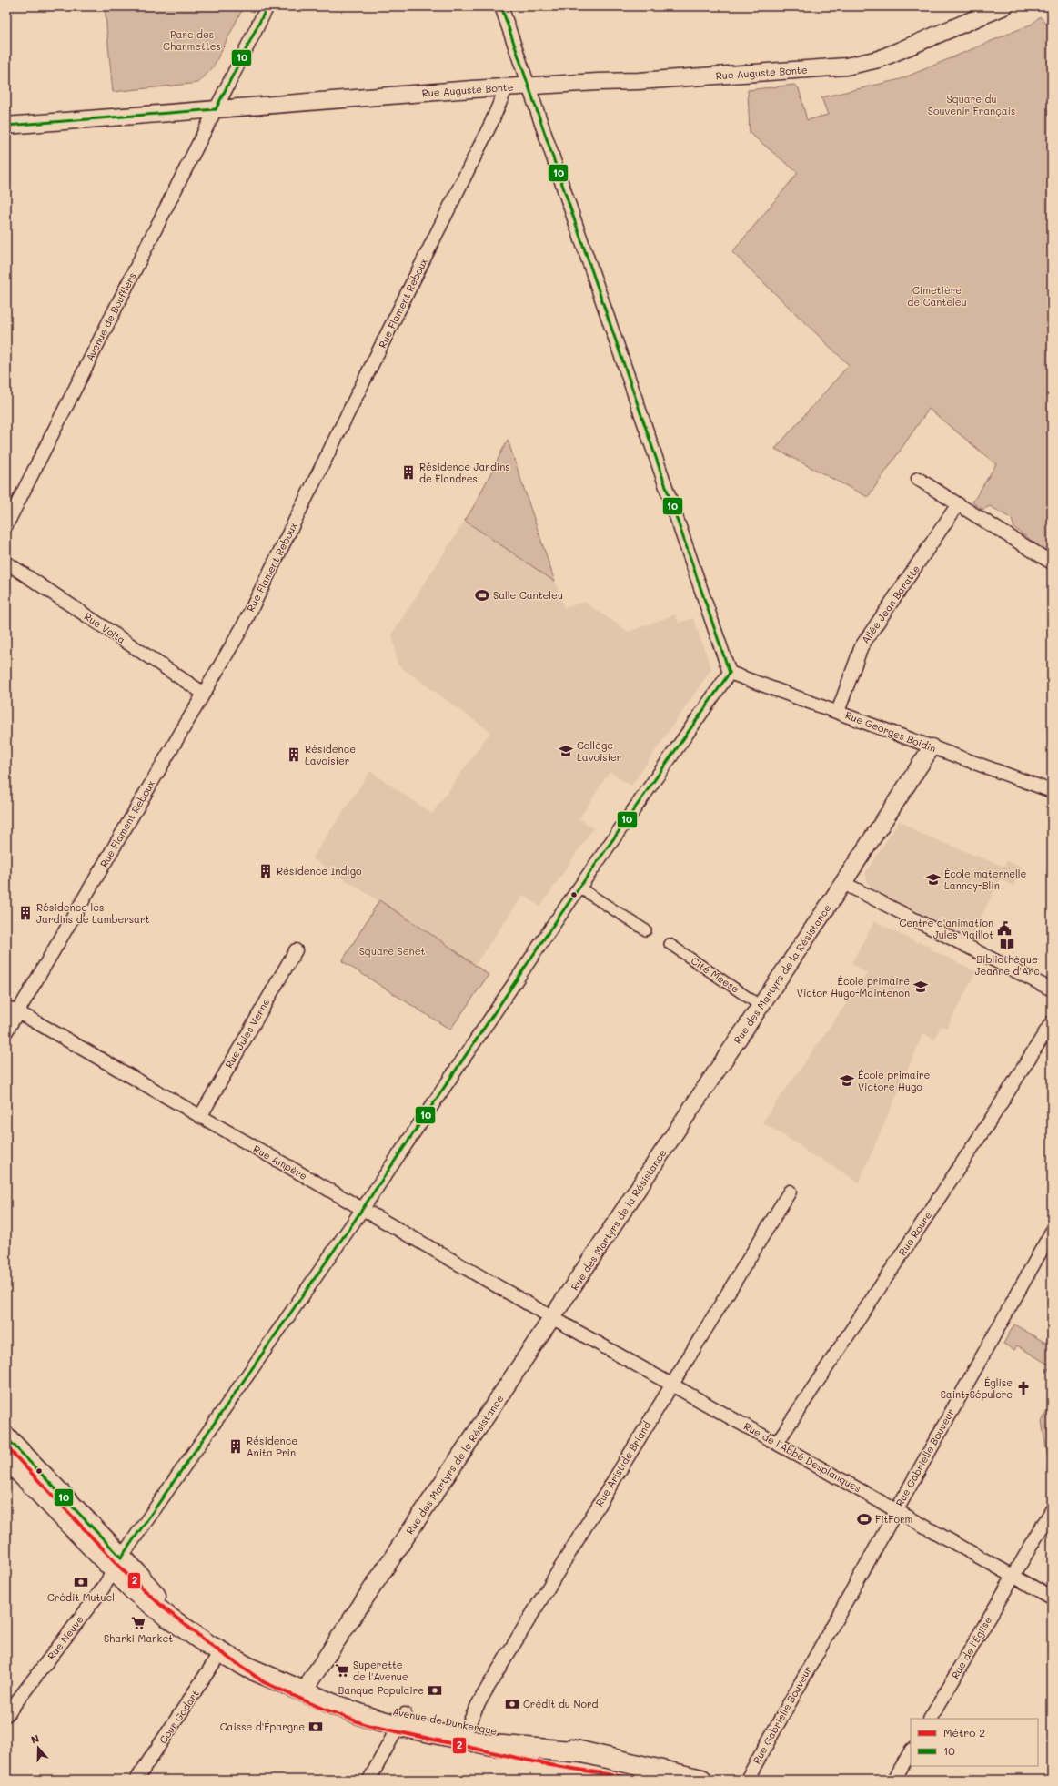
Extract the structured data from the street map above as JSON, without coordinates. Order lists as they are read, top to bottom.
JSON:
{
  "streets": {
    "main road": ["Avenue de Dunkerque"],
    "street": [
      "Rue Auguste Bonte",
      "Rue Flament Reboux",
      "Avenue de Boufflers",
      "Allée Jean Baratte",
      "Rue Volta",
      "Rue Georges Boidin",
      "Rue des Martyrs de la Résistance",
      "Cité Meese",
      "Rue Jules Verne",
      "Rue Ampère",
      "Rue Roure",
      "Rue de l'Abbé Desplanques",
      "Rue Gabrielle Bouveur",
      "Rue Aristide Briand",
      "Rue Neuve",
      "Rue de l'Église",
      "Cour Godart"
    ]
  },
  "crossings": [
    ["Rue Auguste Bonte", "Rue Flament Reboux"],
    ["Rue Auguste Bonte", "Avenue de Boufflers"],
    ["Rue Flament Reboux", "Rue Volta"],
    ["Rue Flament Reboux", "Rue Ampère"],
    ["Allée Jean Baratte", "Rue Georges Boidin"],
    ["Rue Georges Boidin", "Rue des Martyrs de la Résistance"],
    ["Rue Georges Boidin", "Rue Neuve"],
    ["Rue des Martyrs de la Résistance", "Cité Meese"],
    ["Rue des Martyrs de la Résistance", "Rue Ampère"],
    ["Rue des Martyrs de la Résistance", "Rue de l'Abbé Desplanques"],
    ["Rue des Martyrs de la Résistance", "Avenue de Dunkerque"],
    ["Rue Jules Verne", "Rue Ampère"],
    ["Rue Ampère", "Rue de l'Abbé Desplanques"],
    ["Rue Ampère", "Rue Neuve"],
    ["Rue Roure", "Rue de l'Abbé Desplanques"],
    ["Rue de l'Abbé Desplanques", "Rue Gabrielle Bouveur"],
    ["Rue de l'Abbé Desplanques", "Rue Aristide Briand"],
    ["Rue de l'Abbé Desplanques", "Rue de l'Église"],
    ["Rue Aristide Briand", "Avenue de Dunkerque"],
    ["Rue Neuve", "Avenue de Dunkerque"],
    ["Cour Godart", "Avenue de Dunkerque"]
  ],
  "parks": [
    "Parc des Charmettes",
    "Square du Souvenir Français",
    "Cimetière de Canteleu",
    "Square Senet"
  ],
  "places": {
    "building": [
      "Résidence Jardins de Flandres",
      "Résidence Lavoisier",
      "Résidence Indigo",
      "Résidence les Jardins de Lambersart",
      "Résidence Anita Prin"
    ],
    "sports": ["Salle Canteleu", "FitForm"],
    "school or university": [
      "Collège Lavoisier",
      "École maternelle Lannoy-Blin",
      "École primaire Victor Hugo-Maintenon",
      "École primaire Victore Hugo"
    ],
    "public building": ["Centre d'animation Jules Maillot"],
    "library": ["Bibliothèque Jeanne d'Arc"],
    "church": ["Église Saint-Sépulcre"],
    "bank": [
      "Crédit Mutuel",
      "Banque Populaire",
      "Crédit du Nord",
      "Caisse d'Épargne"
    ],
    "supermarket": ["Sharki Market", "Superette de l'Avenue"]
  },
  "lines": ["transit line 10", "metro line 2"],
  "legend": ["Métro 2", "10"],
  "north": "top"
}
